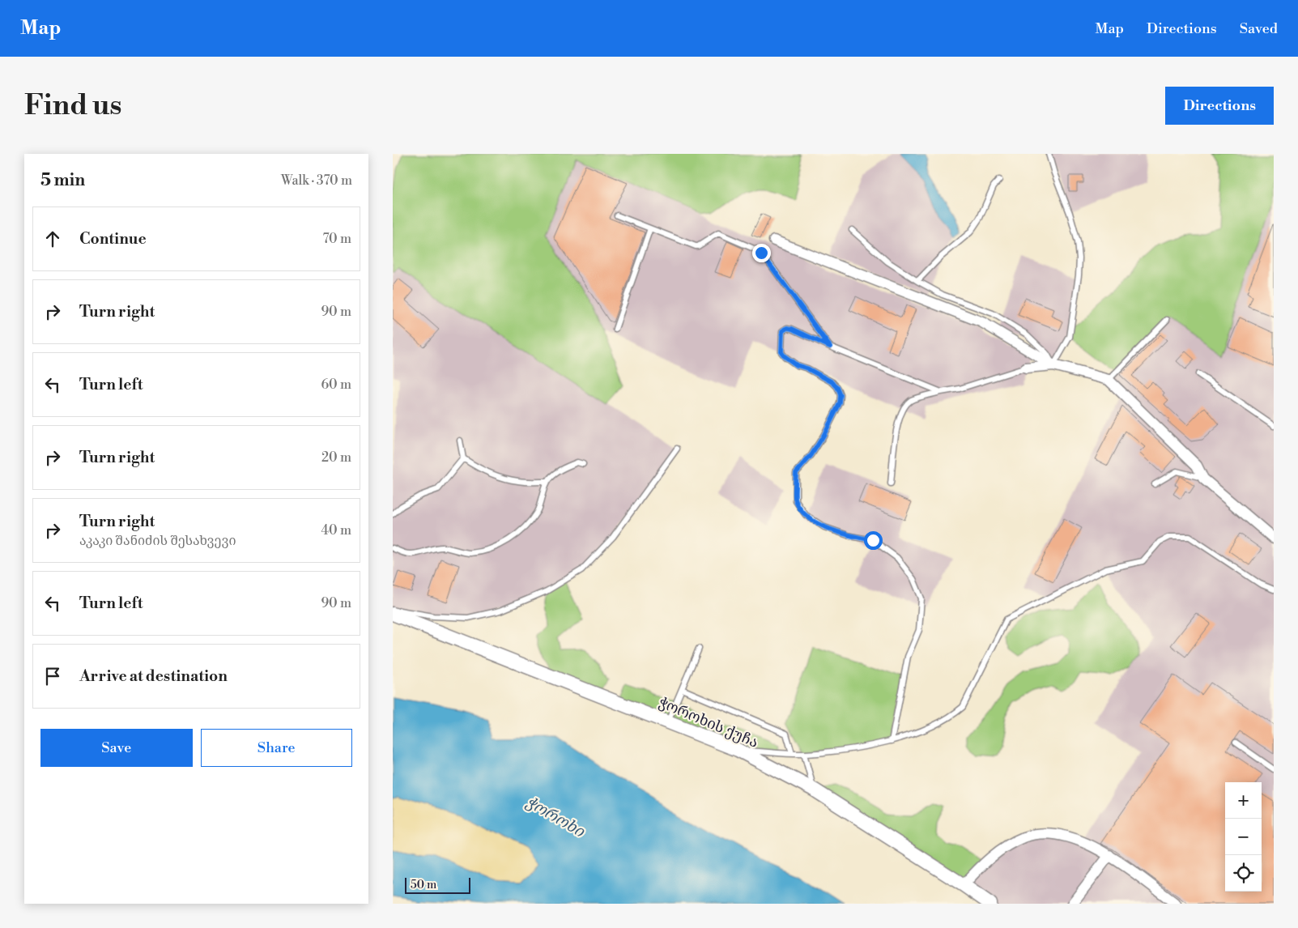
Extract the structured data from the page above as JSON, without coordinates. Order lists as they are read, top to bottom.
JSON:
{
  "streets": {
    "street": ["ჭოროხის ქუჩა"]
  },
  "water": ["ჭოროხი"],
  "scale_bar": "50 m",
  "page": {
    "header": "Map",
    "nav": ["Map", "Directions", "Saved"],
    "buttons": [
      "Directions",
      ["Save", "Share"]
    ],
    "title": "Find us",
    "heading": ["5 min", "Walk · 370 m"],
    "list": [
      ["Continue", "70 m"],
      ["Turn right", "90 m"],
      ["Turn left", "60 m"],
      ["Turn right", "20 m"],
      ["Turn right", "აკაკი შანიძის შესახვევი", "40 m"],
      ["Turn left", "90 m"],
      "Arrive at destination"
    ],
    "map_buttons": ["+", "−"],
    "scale": "50 m"
  }
}
